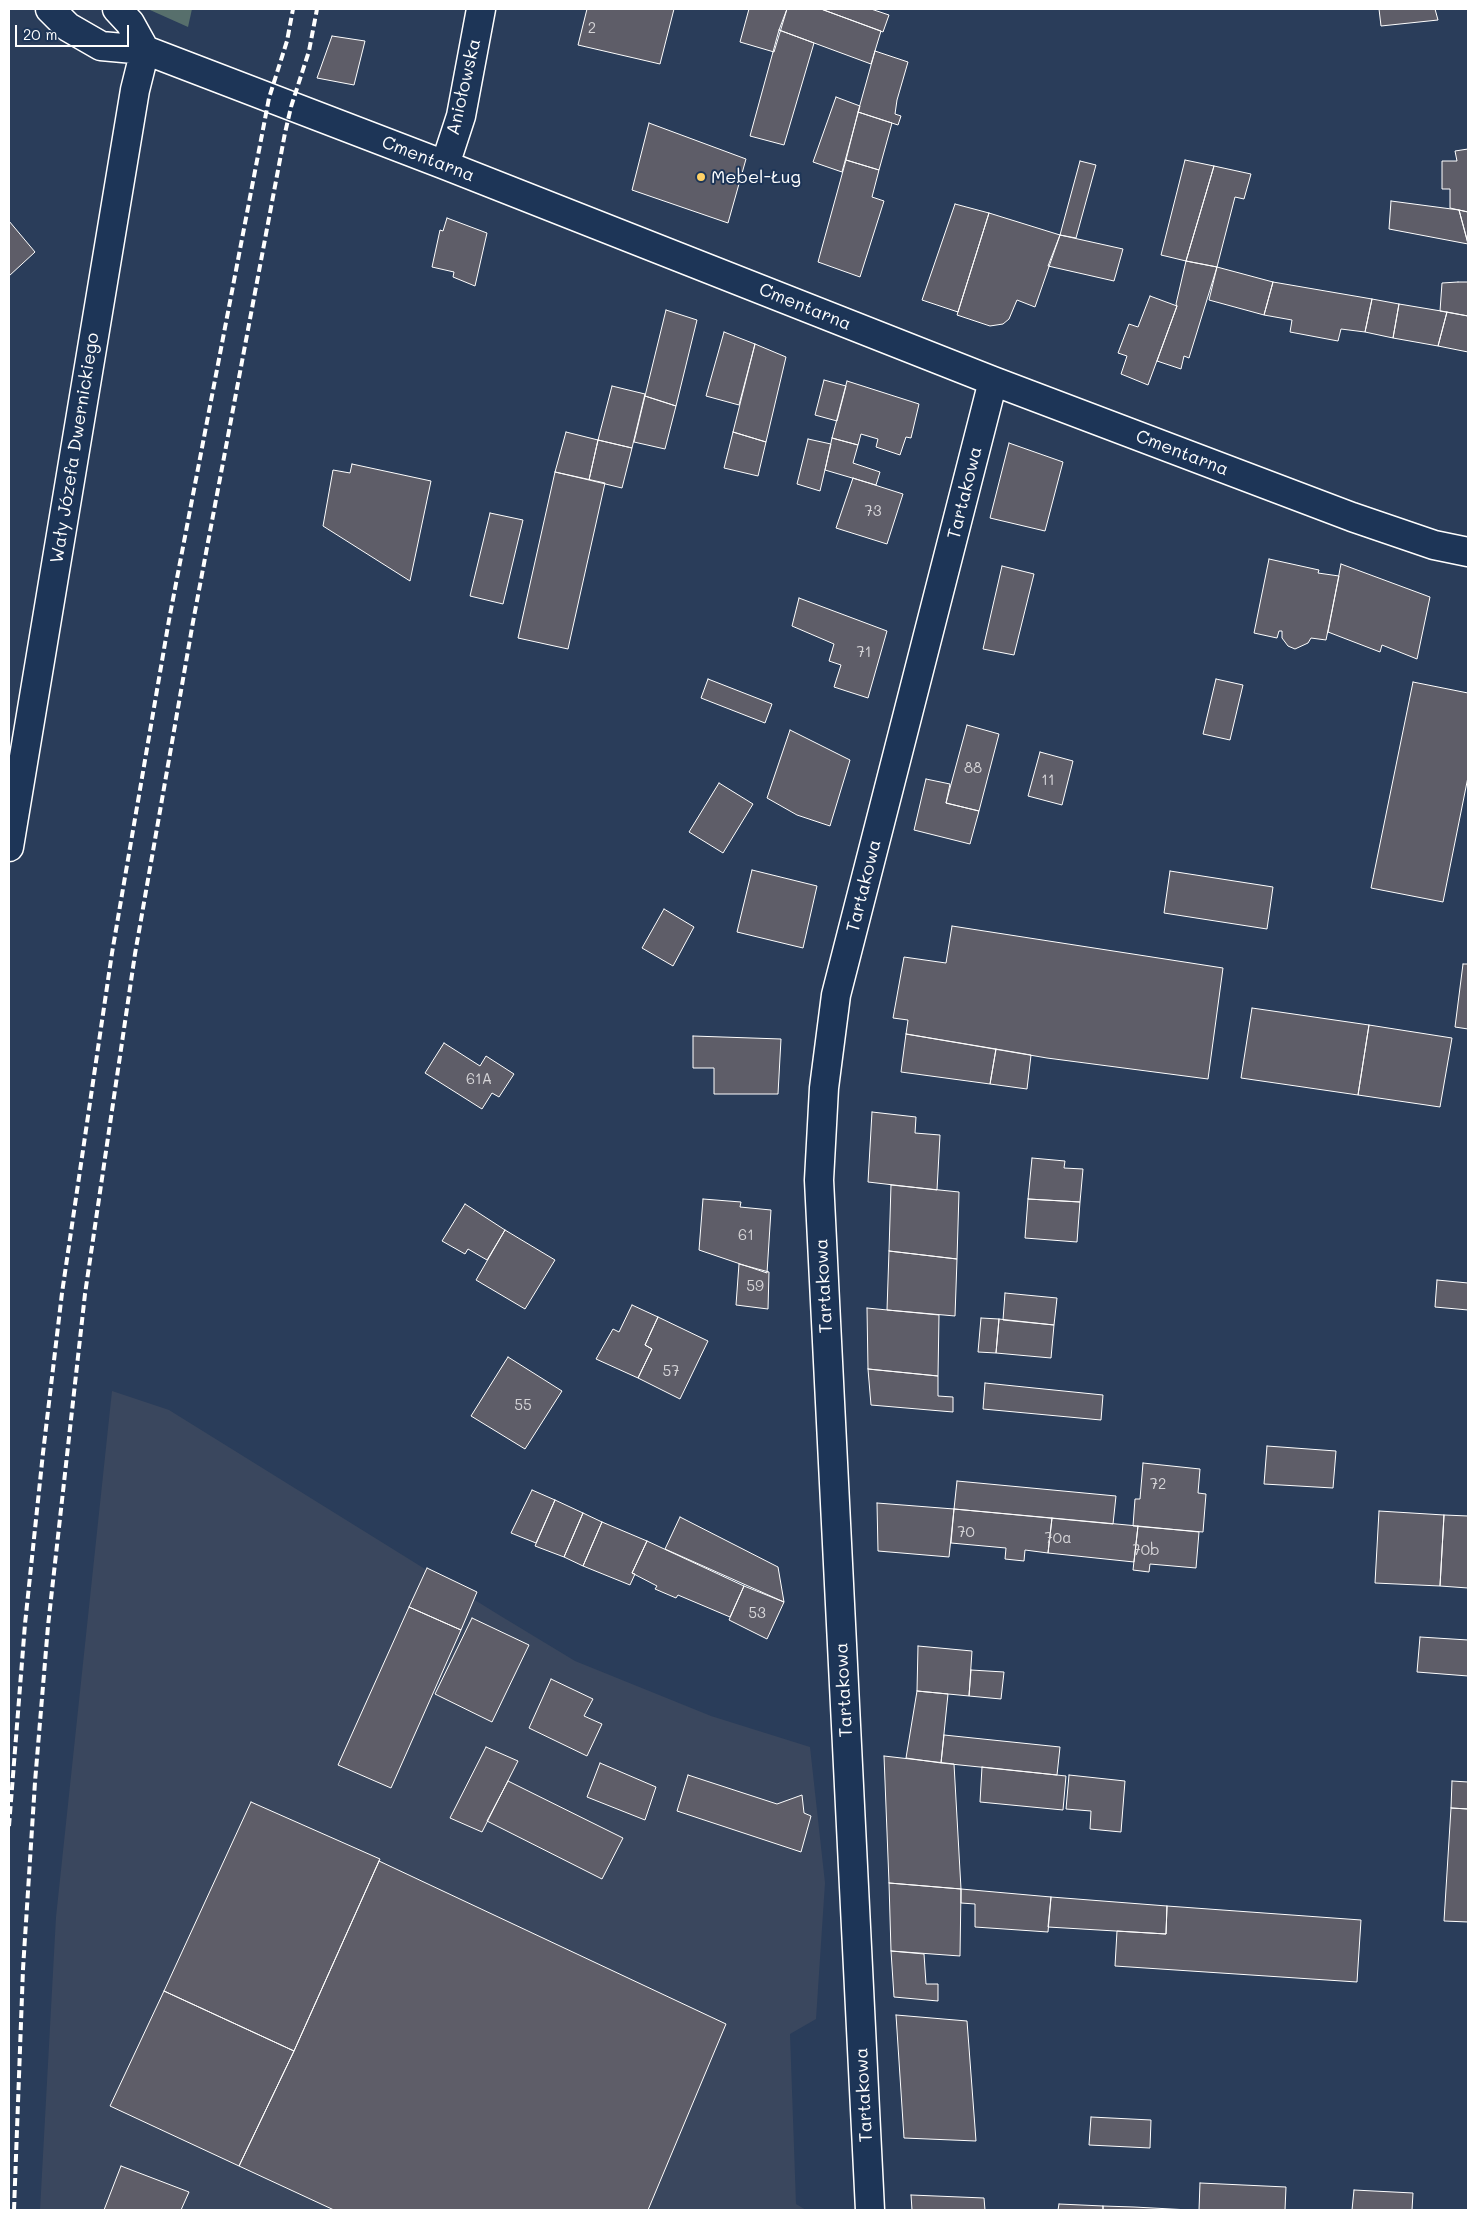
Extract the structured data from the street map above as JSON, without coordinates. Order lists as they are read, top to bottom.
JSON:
{
  "streets": {
    "street": [
      "Aniołowska",
      "Cmentarna",
      "Wały Józefa Dwernickiego",
      "Tartakowa"
    ]
  },
  "crossings": [
    ["Aniołowska", "Cmentarna"],
    ["Cmentarna", "Wały Józefa Dwernickiego"],
    ["Cmentarna", "Tartakowa"]
  ],
  "places": ["Mebel-Ług"],
  "house_numbers": [
    "2",
    "73",
    "71",
    "88",
    "11",
    "61A",
    "61",
    "59",
    "57",
    "55",
    "72",
    "70",
    "70a",
    "70b",
    "53"
  ],
  "scale_bar": "20 m"
}
